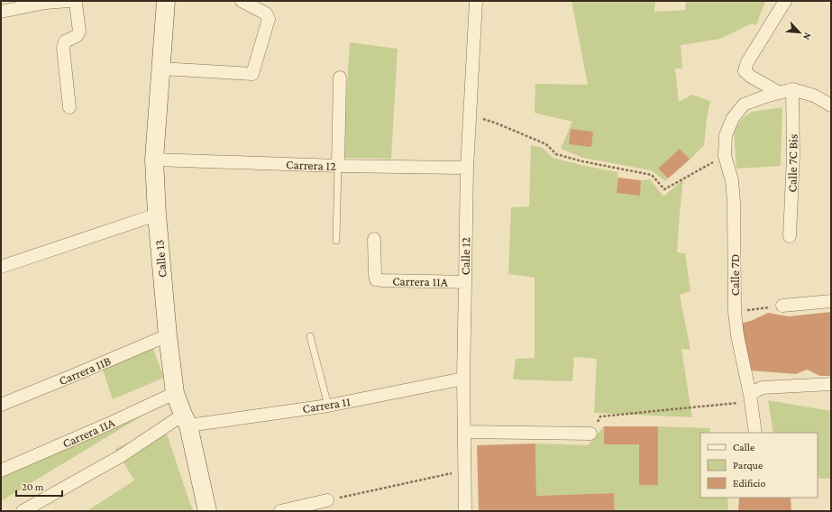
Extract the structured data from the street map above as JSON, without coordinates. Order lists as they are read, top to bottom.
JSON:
{
  "streets": {
    "main road": ["Calle 13"],
    "street": [
      "Calle 7C Bis",
      "Carrera 12",
      "Calle 12",
      "Calle 7D",
      "Carrera 11A",
      "Carrera 11B",
      "Carrera 11"
    ]
  },
  "crossings": [
    ["Carrera 12", "Calle 12"],
    ["Carrera 12", "Calle 13"],
    ["Calle 12", "Carrera 11A"],
    ["Calle 12", "Carrera 11"],
    ["Calle 13", "Carrera 11A"],
    ["Calle 13", "Carrera 11B"],
    ["Calle 13", "Carrera 11"]
  ],
  "legend": ["Calle", "Parque", "Edificio"],
  "scale_bar": "20 m",
  "north": "bottom right"
}
